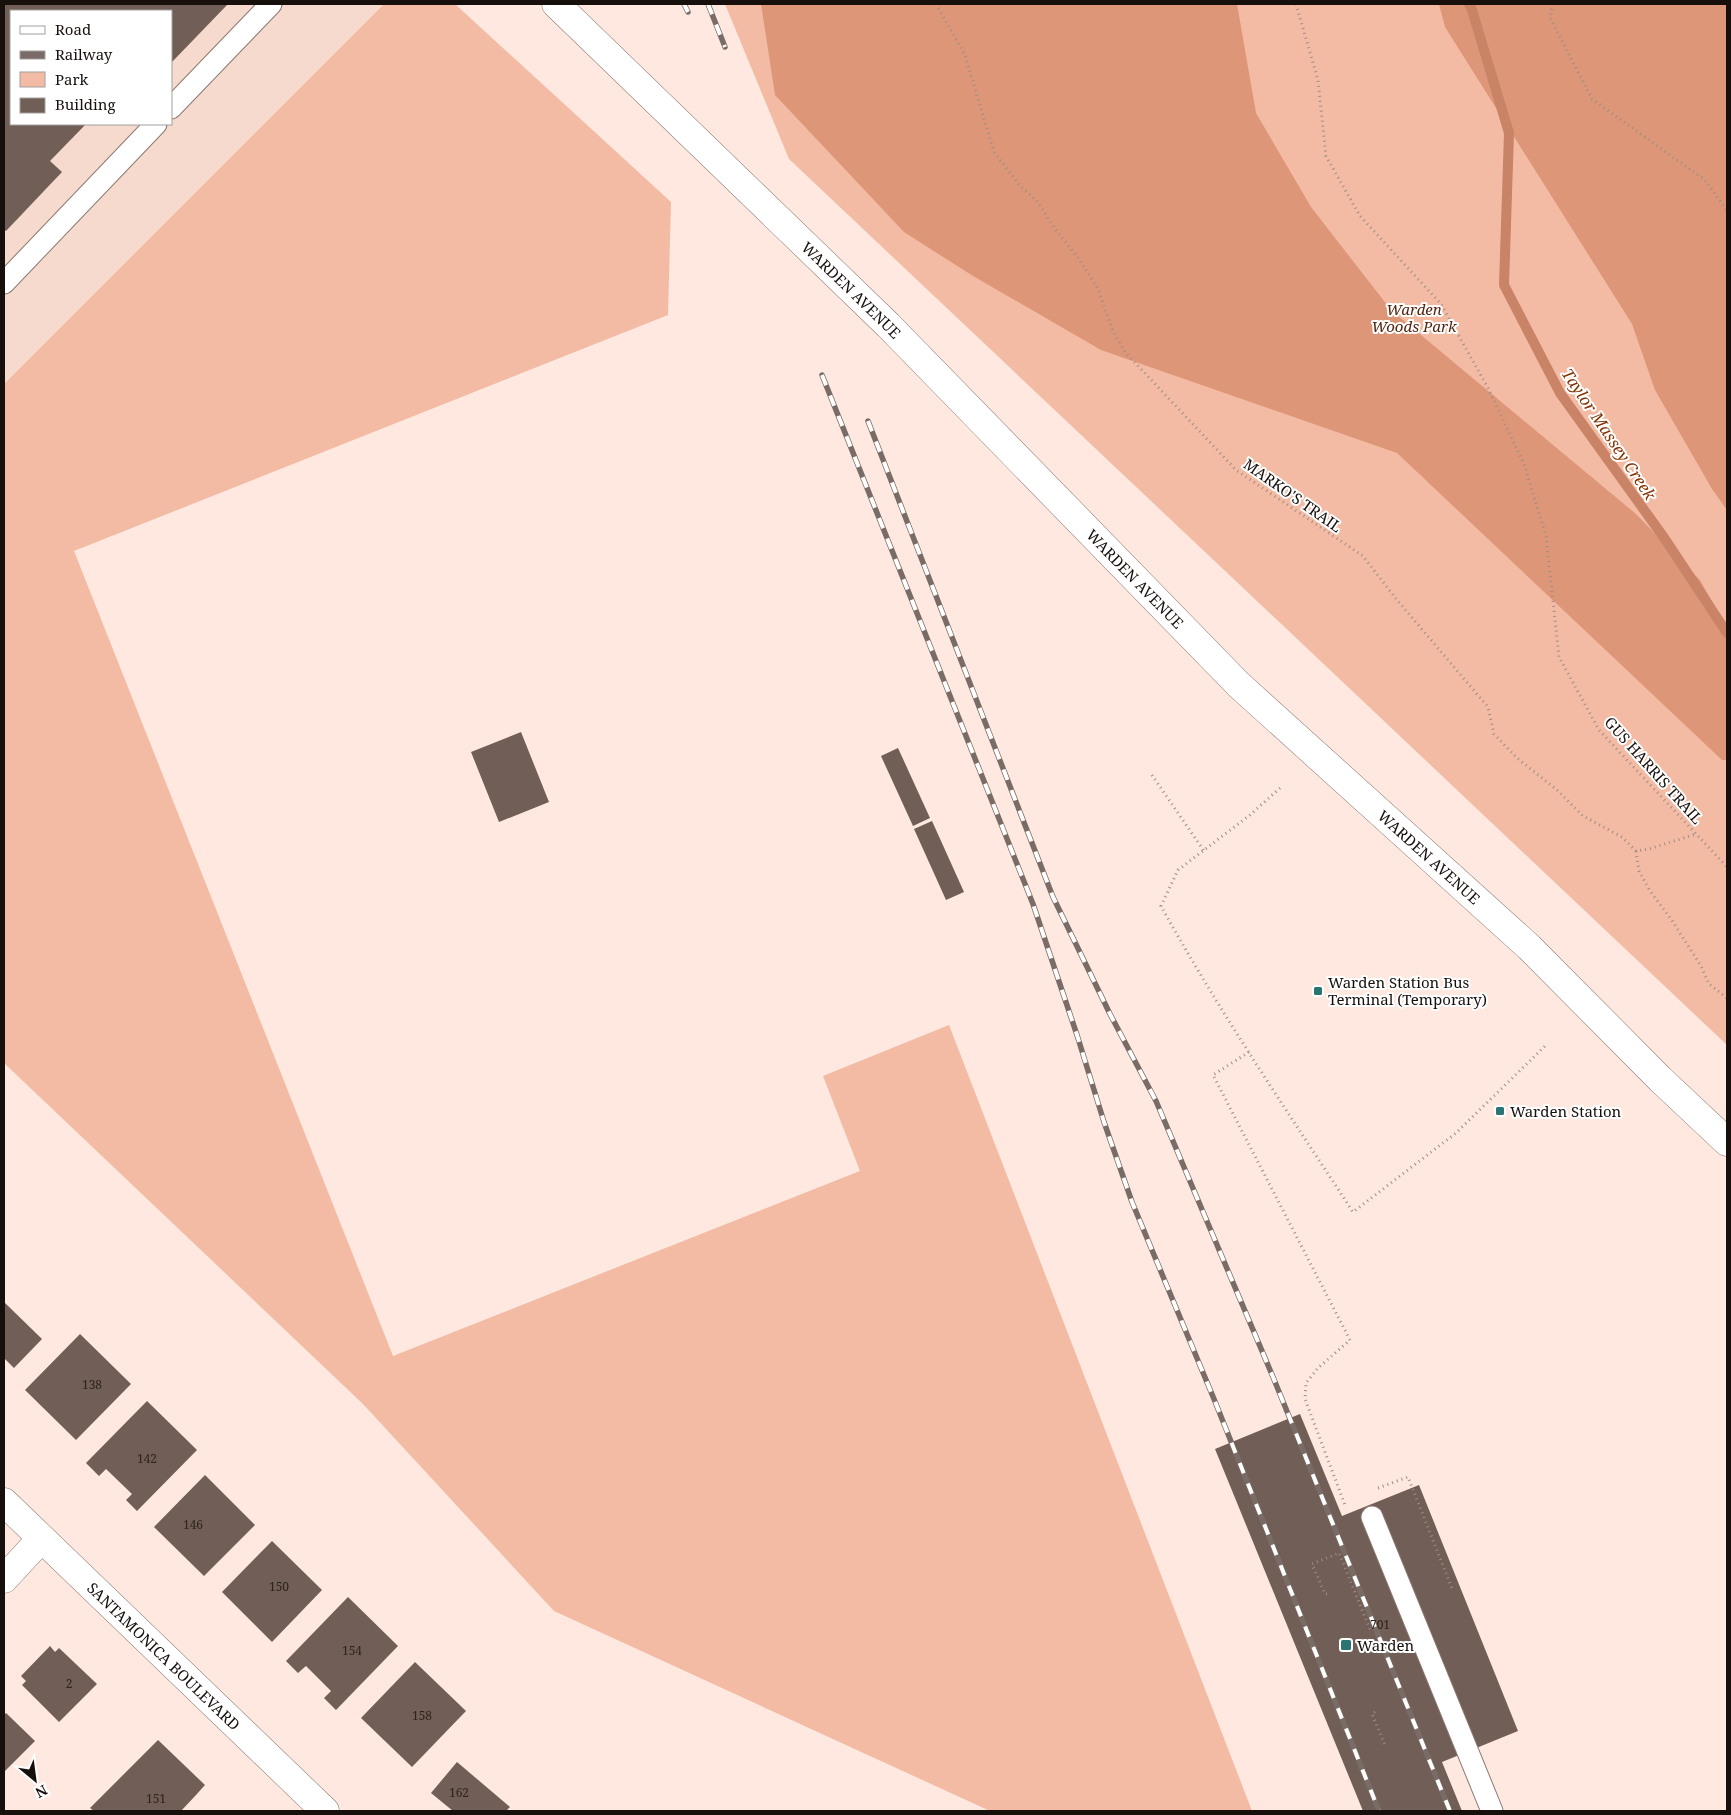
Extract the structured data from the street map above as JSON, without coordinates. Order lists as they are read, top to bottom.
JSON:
{
  "streets": {
    "main road": ["WARDEN AVENUE", "SANTAMONICA BOULEVARD"],
    "path": ["MARKO'S TRAIL", "GUS HARRIS TRAIL"]
  },
  "water": ["Taylor Massey Creek"],
  "parks": ["Warden Woods Park"],
  "places": {
    "transit": ["Warden Station Bus Terminal (Temporary)", "Warden Station", "Warden"]
  },
  "house_numbers": [
    "138",
    "142",
    "146",
    "150",
    "701",
    "154",
    "2",
    "158",
    "162",
    "151"
  ],
  "legend": [
    "Road",
    "Railway",
    "Park",
    "Building"
  ],
  "north": "bottom right"
}
